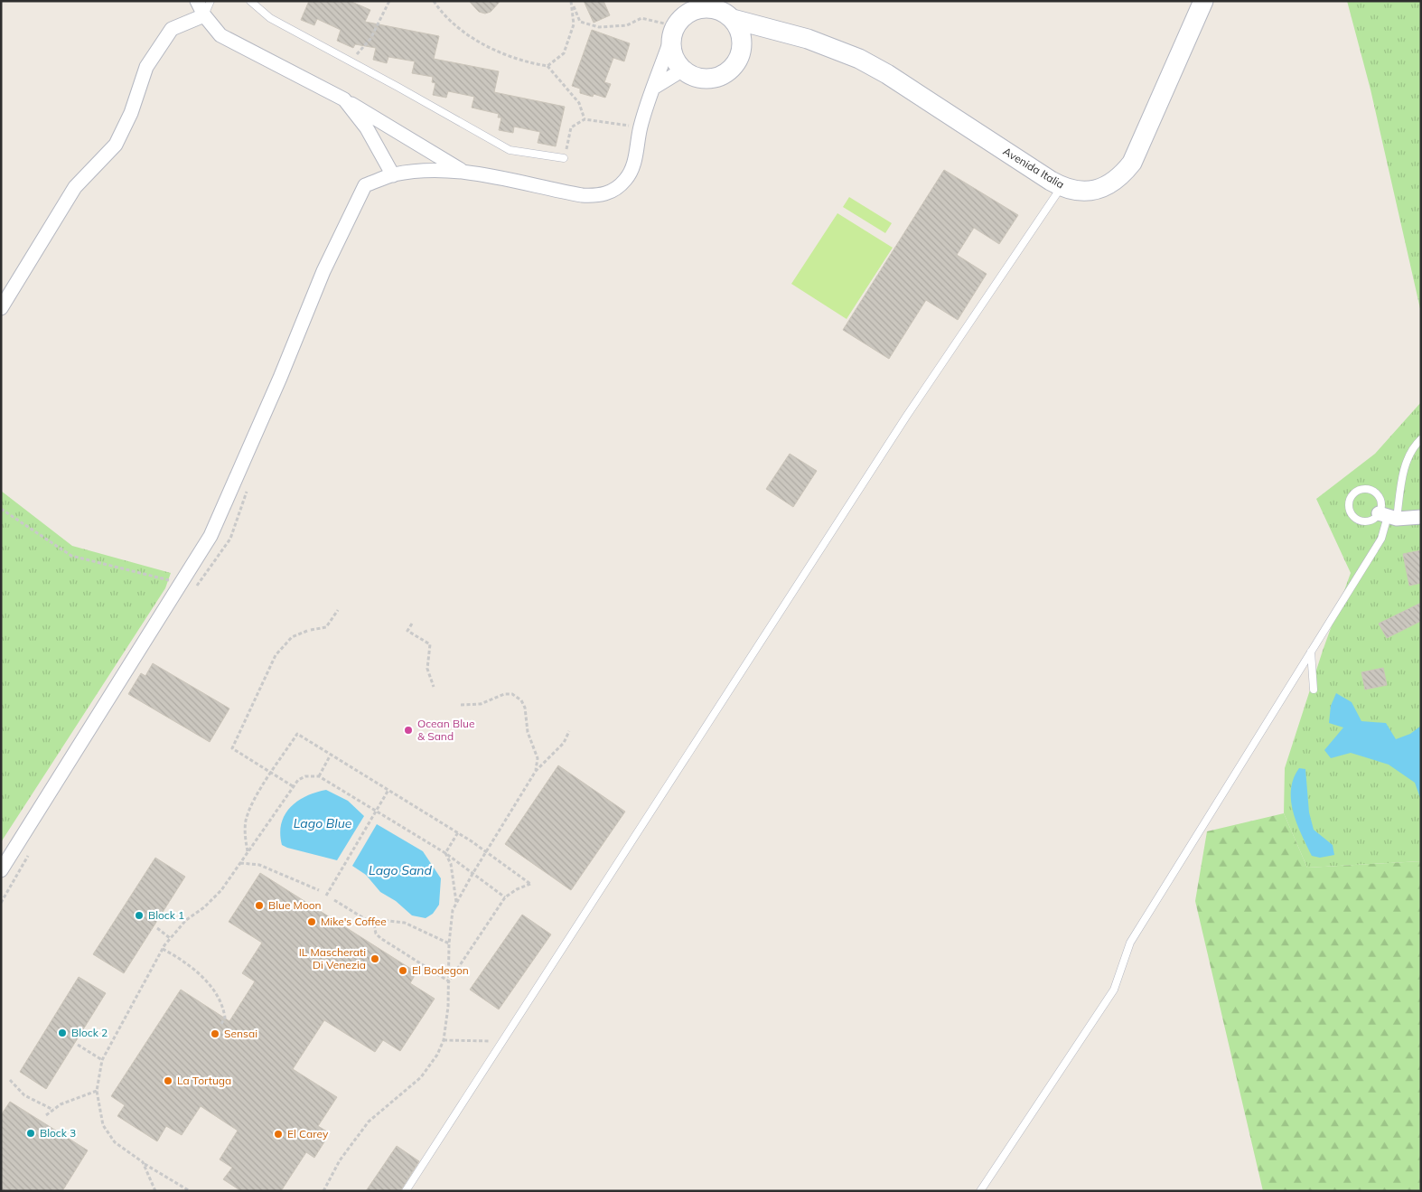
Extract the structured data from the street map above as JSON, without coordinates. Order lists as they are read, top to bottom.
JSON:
{
  "streets": {
    "street": ["Avenida Italia"]
  },
  "water": ["Lago Blue", "Lago Sand"],
  "places": [
    "Ocean Blue & Sand",
    "Blue Moon",
    "Block 1",
    "Mike's Coffee",
    "IL Mascherati Di Venezia",
    "El Bodegon",
    "Block 2",
    "Sensai",
    "La Tortuga",
    "Block 3",
    "El Carey"
  ]
}
